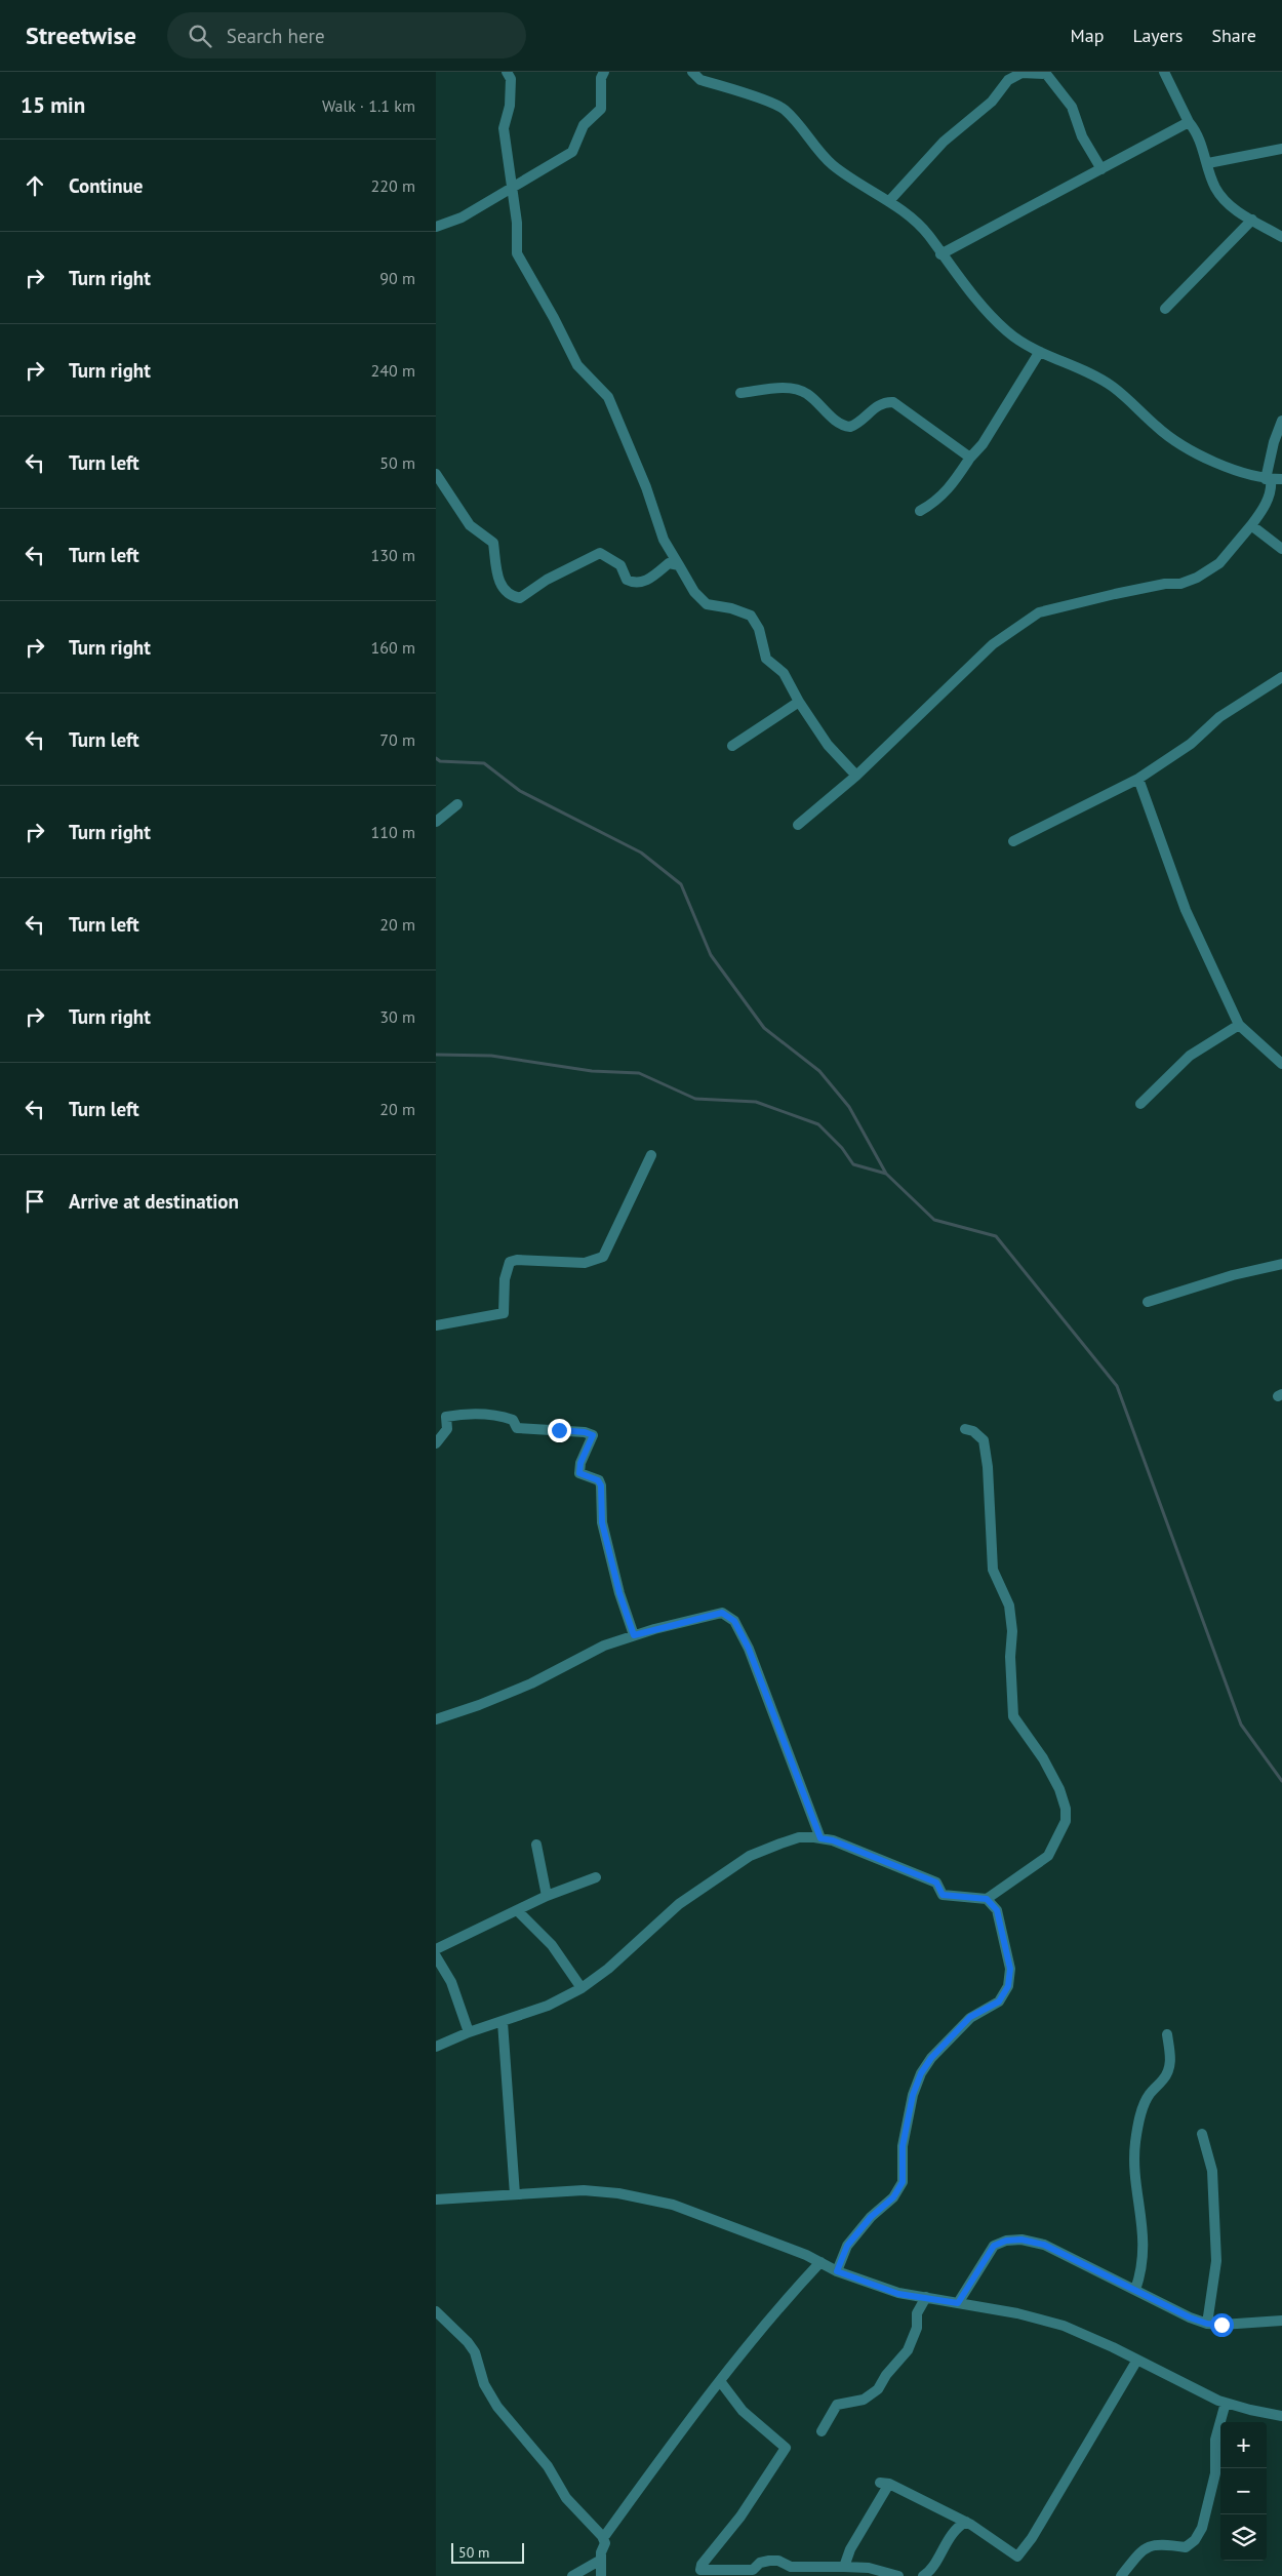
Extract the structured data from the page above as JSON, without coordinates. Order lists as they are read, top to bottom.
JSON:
{
  "scale_bar": "50 m",
  "page": {
    "header": "Streetwise",
    "search": "Search here",
    "nav": ["Map", "Layers", "Share"],
    "heading": ["15 min", "Walk · 1.1 km"],
    "list": [
      ["Continue", "220 m"],
      ["Turn right", "90 m"],
      ["Turn right", "240 m"],
      ["Turn left", "50 m"],
      ["Turn left", "130 m"],
      ["Turn right", "160 m"],
      ["Turn left", "70 m"],
      ["Turn right", "110 m"],
      ["Turn left", "20 m"],
      ["Turn right", "30 m"],
      ["Turn left", "20 m"],
      "Arrive at destination"
    ],
    "map_buttons": ["+", "−"],
    "scale": "50 m"
  }
}
